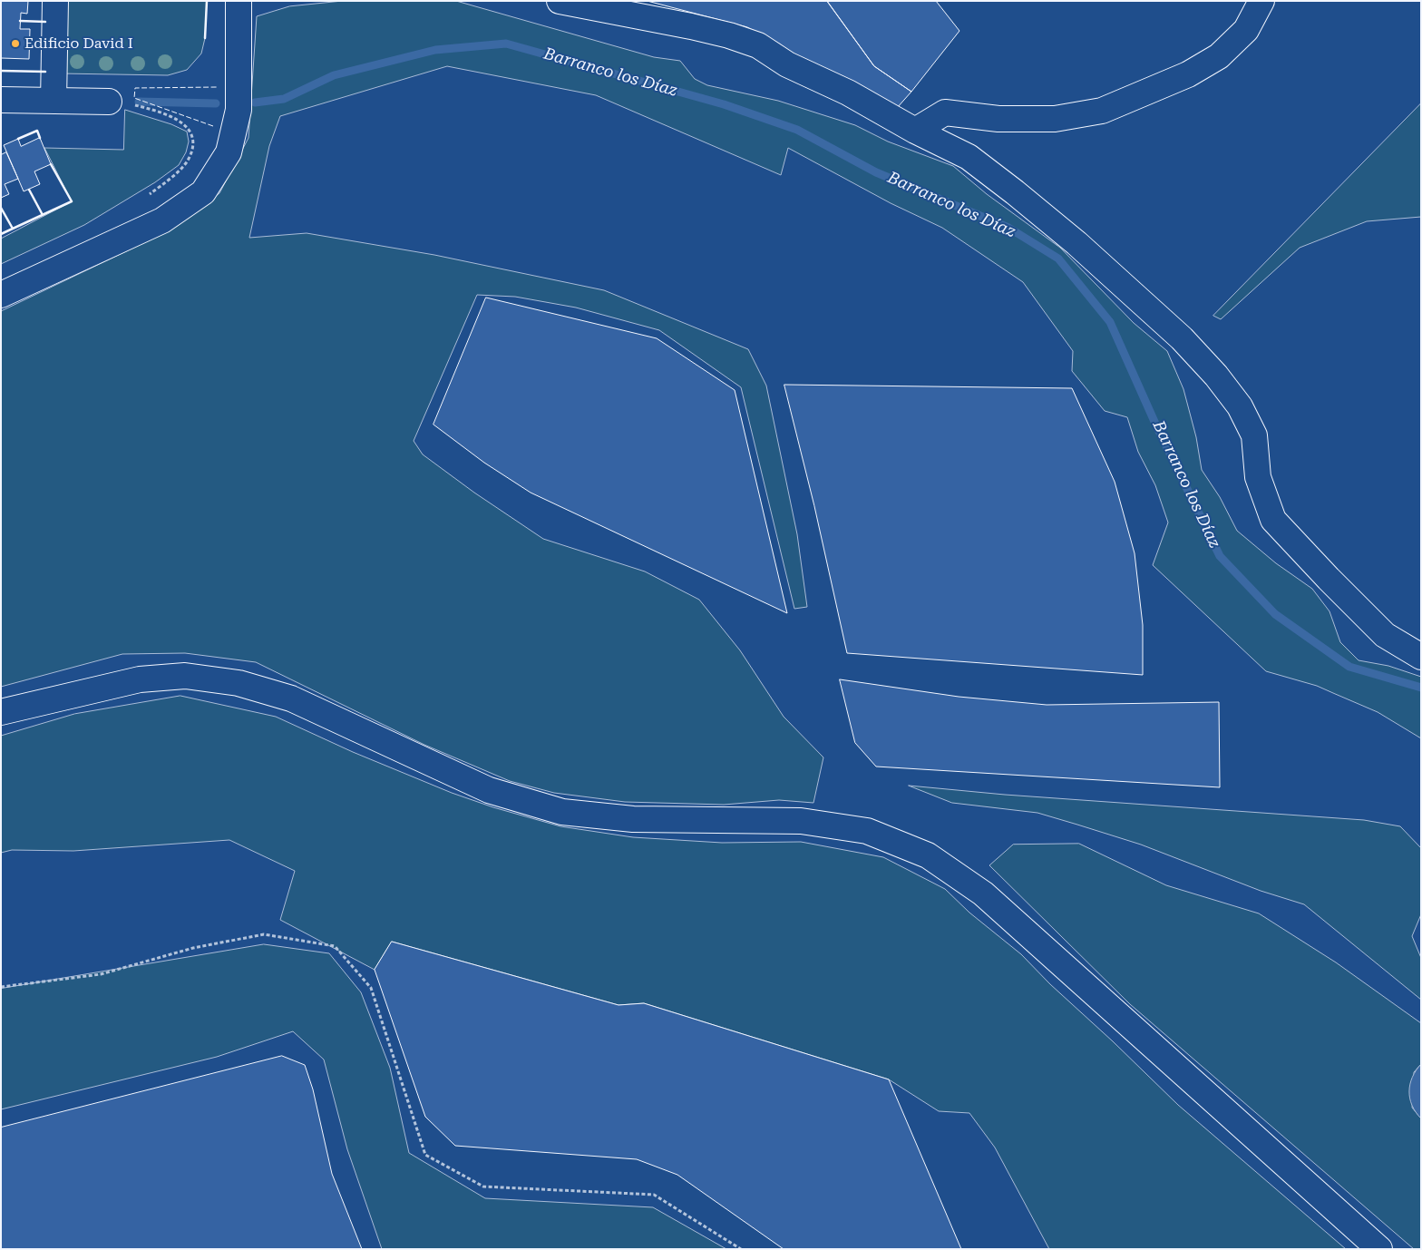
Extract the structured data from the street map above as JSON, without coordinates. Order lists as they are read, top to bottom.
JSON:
{
  "water": ["Barranco los Díaz"],
  "places": ["Edificio David I"]
}
